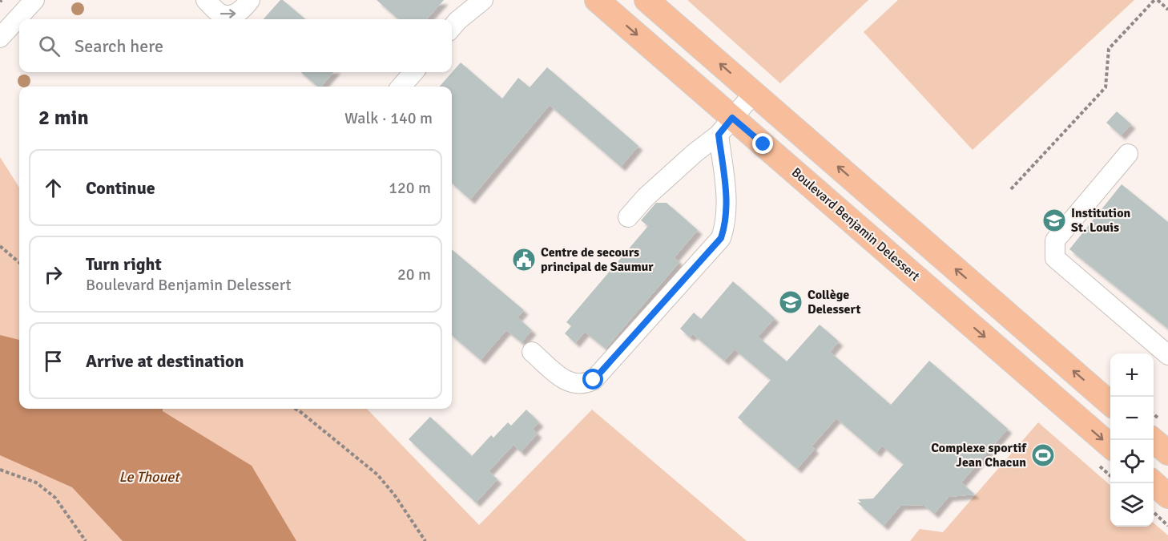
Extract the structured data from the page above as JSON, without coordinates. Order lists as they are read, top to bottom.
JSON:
{
  "streets": {
    "main road": ["Boulevard Benjamin Delessert"]
  },
  "water": ["Le Thouet"],
  "places": {
    "school or university": ["Institution St. Louis", "Collège Delessert"],
    "public building": ["Centre de secours principal de Saumur"],
    "sports": ["Complexe sportif Jean Chacun"]
  },
  "page": {
    "search": "Search here",
    "heading": ["2 min", "Walk · 140 m"],
    "list": [
      ["Continue", "120 m"],
      ["Turn right", "Boulevard Benjamin Delessert", "20 m"],
      "Arrive at destination"
    ],
    "map_buttons": ["+", "−"]
  }
}
